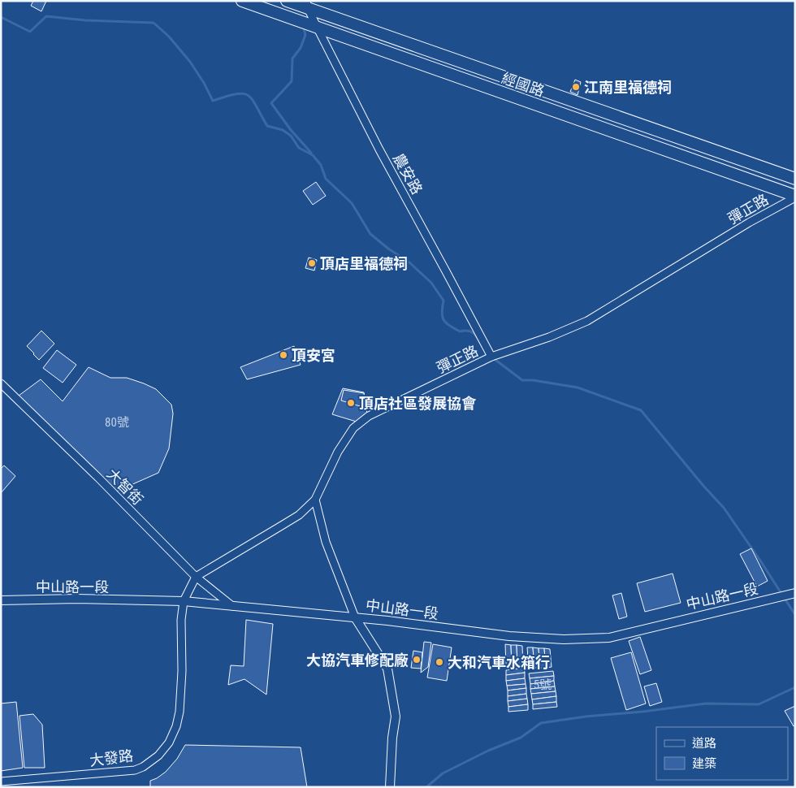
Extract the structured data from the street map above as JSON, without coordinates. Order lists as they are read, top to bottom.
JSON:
{
  "streets": {
    "main road": ["經國路"],
    "street": [
      "農安路",
      "彈正路",
      "大智街",
      "中山路一段",
      "大發路"
    ]
  },
  "crossings": [
    ["經國路", "農安路"],
    ["經國路", "彈正路"],
    ["農安路", "彈正路"],
    ["彈正路", "大智街"],
    ["大智街", "中山路一段"],
    ["中山路一段", "大發路"]
  ],
  "places": [
    "江南里福德祠",
    "頂店里福德祠",
    "頂安宮",
    "頂店社區發展協會",
    "大協汽車修配廠",
    "大和汽車水箱行"
  ],
  "house_numbers": ["80號", "5號"],
  "legend": ["道路", "建築"]
}
